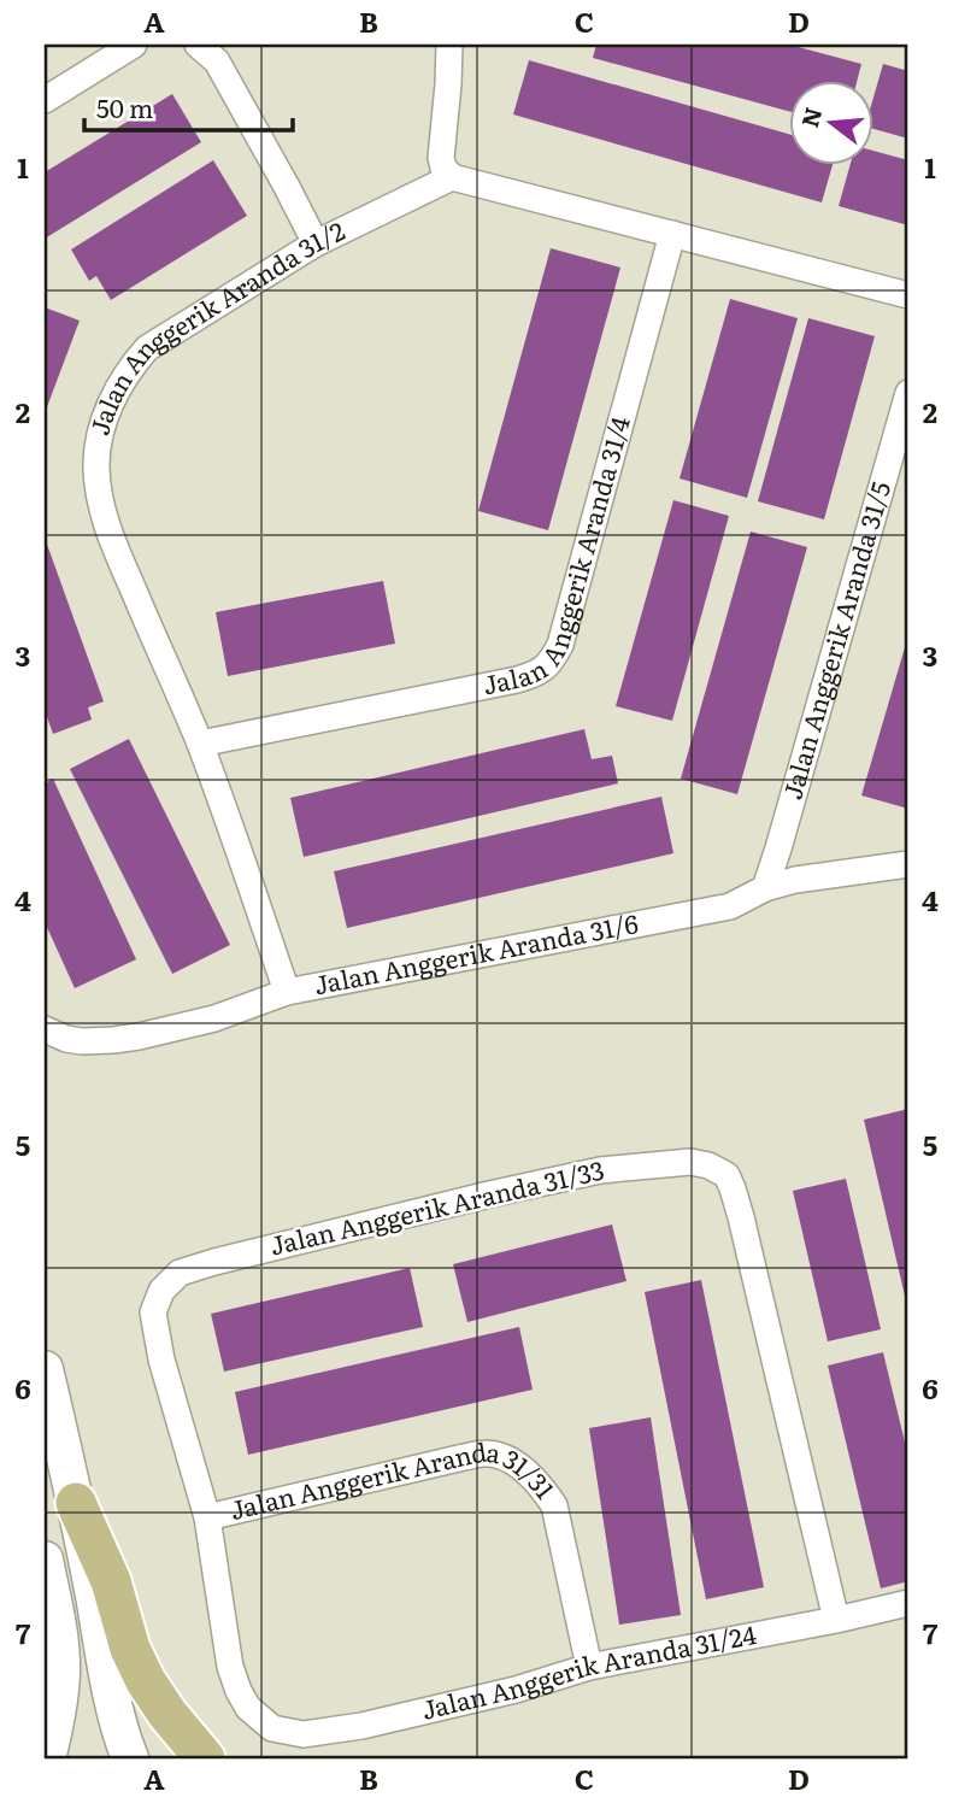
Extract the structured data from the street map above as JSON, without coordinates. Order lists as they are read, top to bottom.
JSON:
{
  "streets": {
    "street": [
      "Jalan Anggerik Aranda 31/2",
      "Jalan Anggerik Aranda 31/4",
      "Jalan Anggerik Aranda 31/5",
      "Jalan Anggerik Aranda 31/6",
      "Jalan Anggerik Aranda 31/33",
      "Jalan Anggerik Aranda 31/31",
      "Jalan Anggerik Aranda 31/24"
    ]
  },
  "crossings": [
    ["Jalan Anggerik Aranda 31/2", "Jalan Anggerik Aranda 31/4"],
    ["Jalan Anggerik Aranda 31/2", "Jalan Anggerik Aranda 31/6"],
    ["Jalan Anggerik Aranda 31/5", "Jalan Anggerik Aranda 31/6"],
    ["Jalan Anggerik Aranda 31/33", "Jalan Anggerik Aranda 31/31"],
    ["Jalan Anggerik Aranda 31/33", "Jalan Anggerik Aranda 31/24"],
    ["Jalan Anggerik Aranda 31/31", "Jalan Anggerik Aranda 31/24"]
  ],
  "scale_bar": "50 m",
  "north": "left",
  "grid": {
    "columns": [
      "A",
      "B",
      "C",
      "D"
    ],
    "rows": [
      "1",
      "2",
      "3",
      "4",
      "5",
      "6",
      "7"
    ]
  }
}
